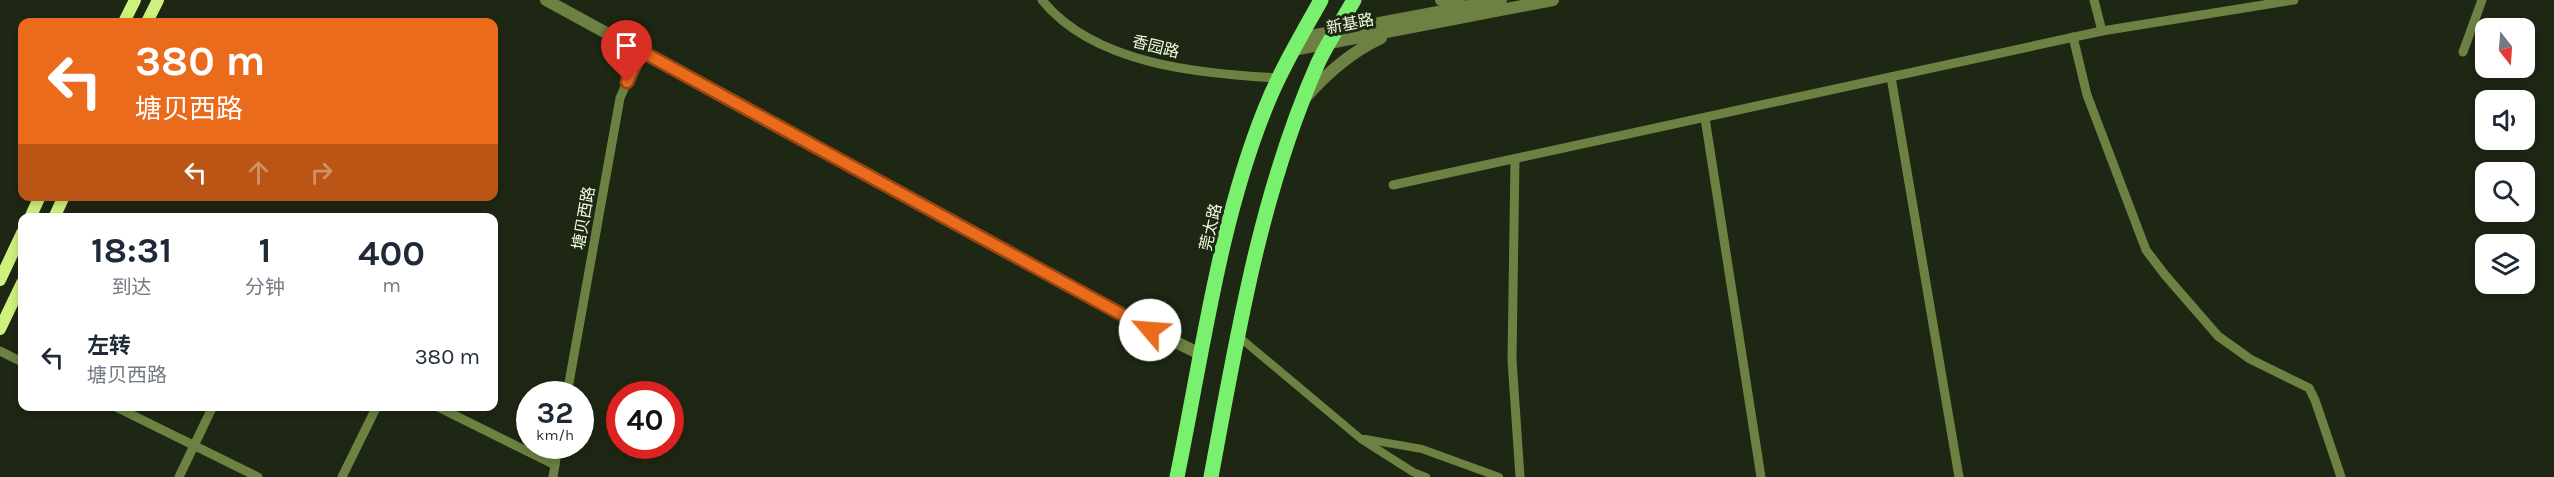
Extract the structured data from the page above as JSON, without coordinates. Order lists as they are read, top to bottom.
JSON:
{
  "streets": {
    "main road": ["莞太路"],
    "street": ["新基路", "香园路", "塘贝西路"]
  },
  "crossings": [
    ["新基路", "莞太路"],
    ["香园路", "莞太路"]
  ],
  "north": "bottom",
  "page": {
    "turn": ["380 m", "塘贝西路"],
    "eta": [
      "18:31",
      "到达",
      "1",
      "分钟",
      "400",
      "m"
    ],
    "list": [
      {
        "name": "左转",
        "note": "塘贝西路",
        "value": "380 m"
      }
    ],
    "speed": "32 km/h",
    "limit": "40"
  }
}
